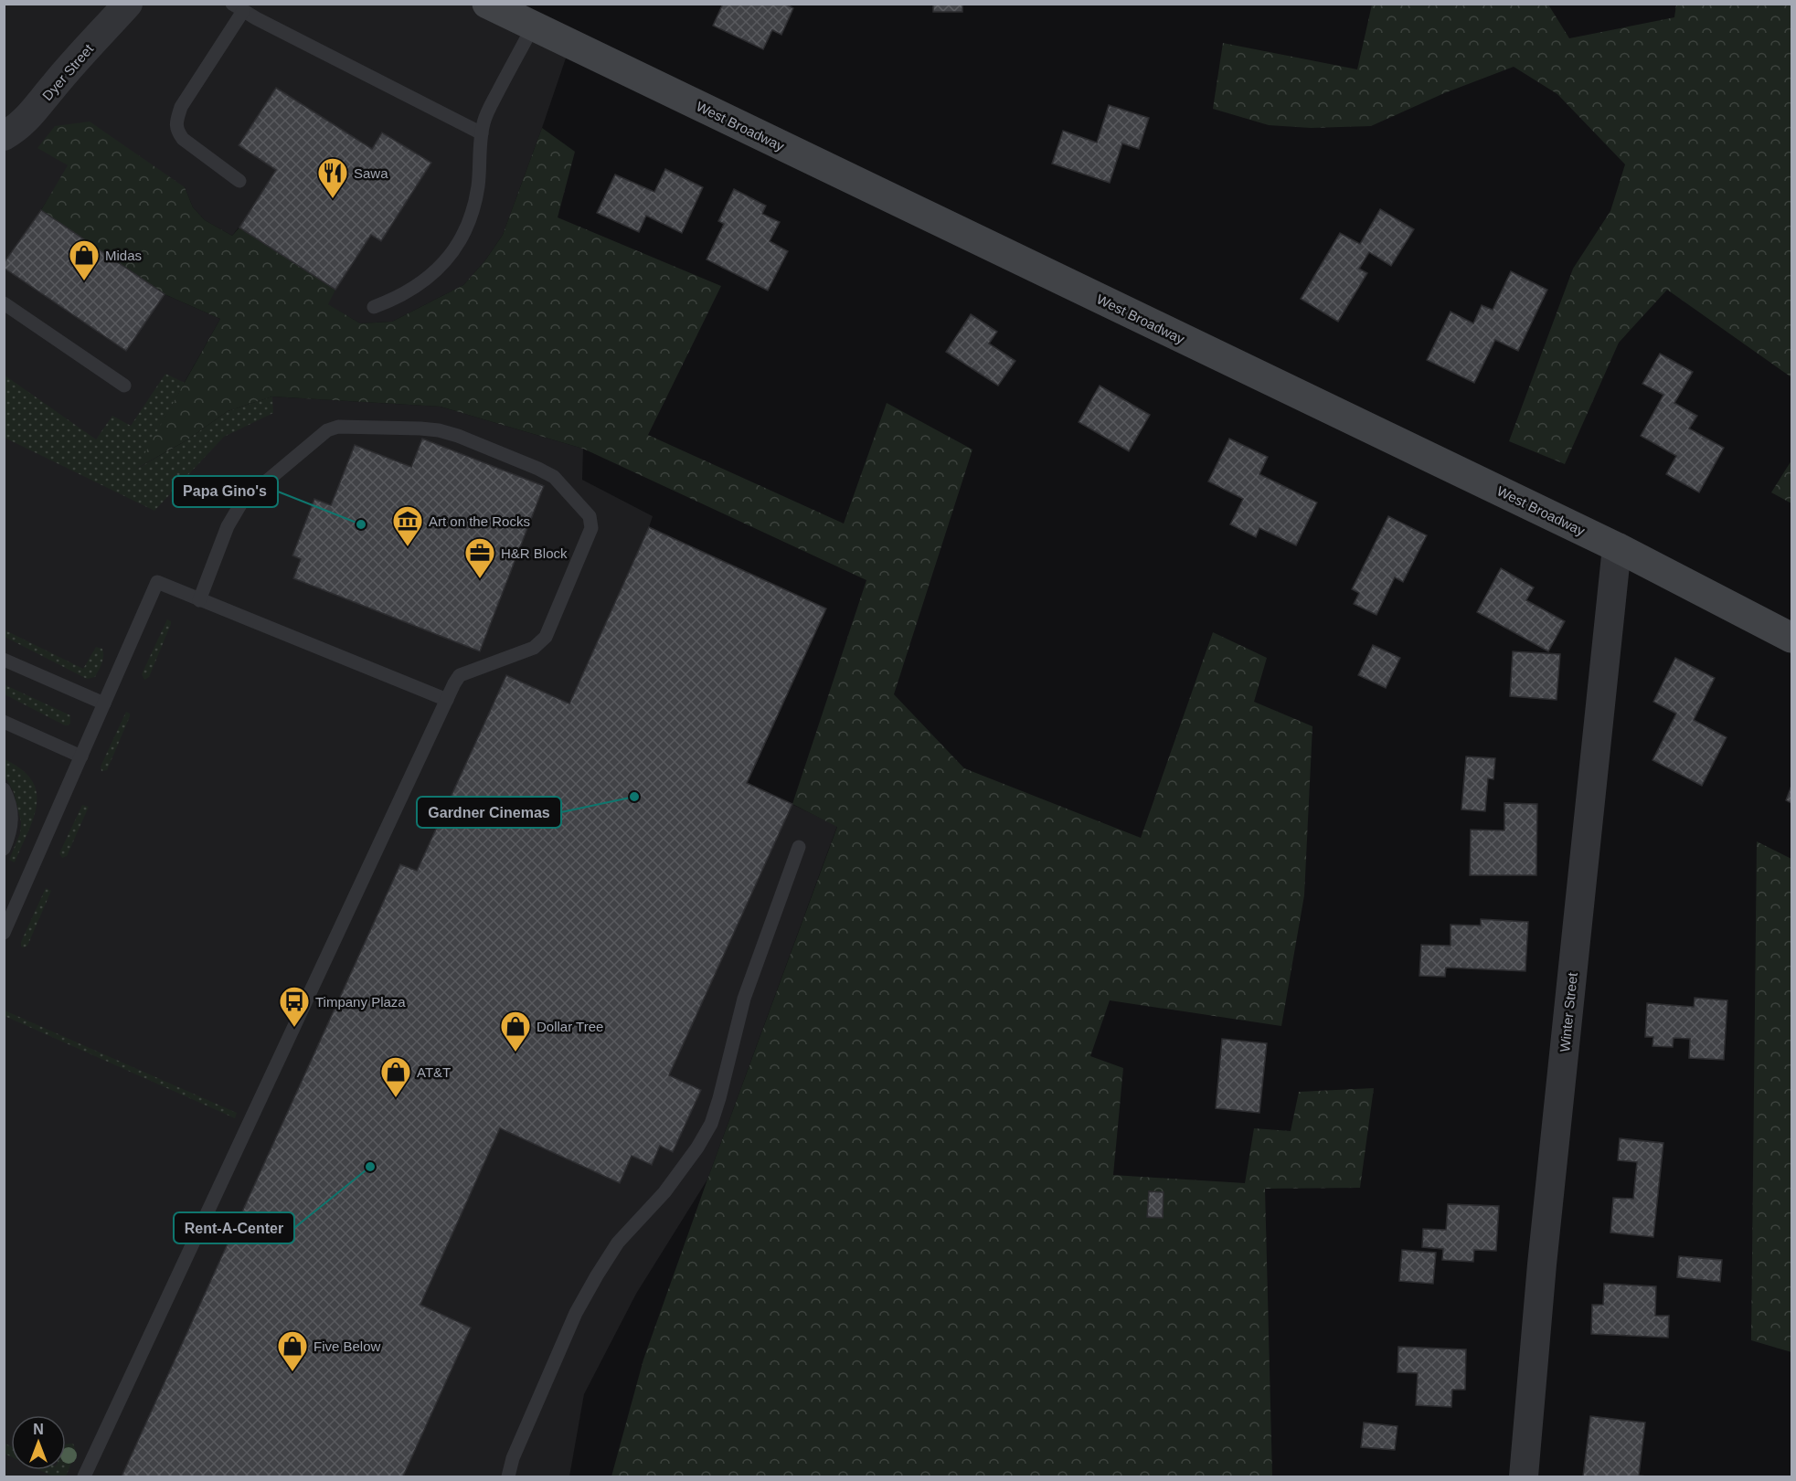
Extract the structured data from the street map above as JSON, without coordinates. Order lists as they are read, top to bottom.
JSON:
{
  "streets": {
    "main road": ["West Broadway"],
    "street": ["Dyer Street", "Winter Street"]
  },
  "crossings": [
    ["West Broadway", "Winter Street"]
  ],
  "places": {
    "restaurant": ["Sawa"],
    "shop": [
      "Midas",
      "Dollar Tree",
      "AT&T",
      "Five Below"
    ],
    "other": ["Papa Gino's", "Gardner Cinemas", "Rent-A-Center"],
    "museum": ["Art on the Rocks"],
    "office": ["H&R Block"],
    "bus stop": ["Timpany Plaza"]
  },
  "north": "top"
}
